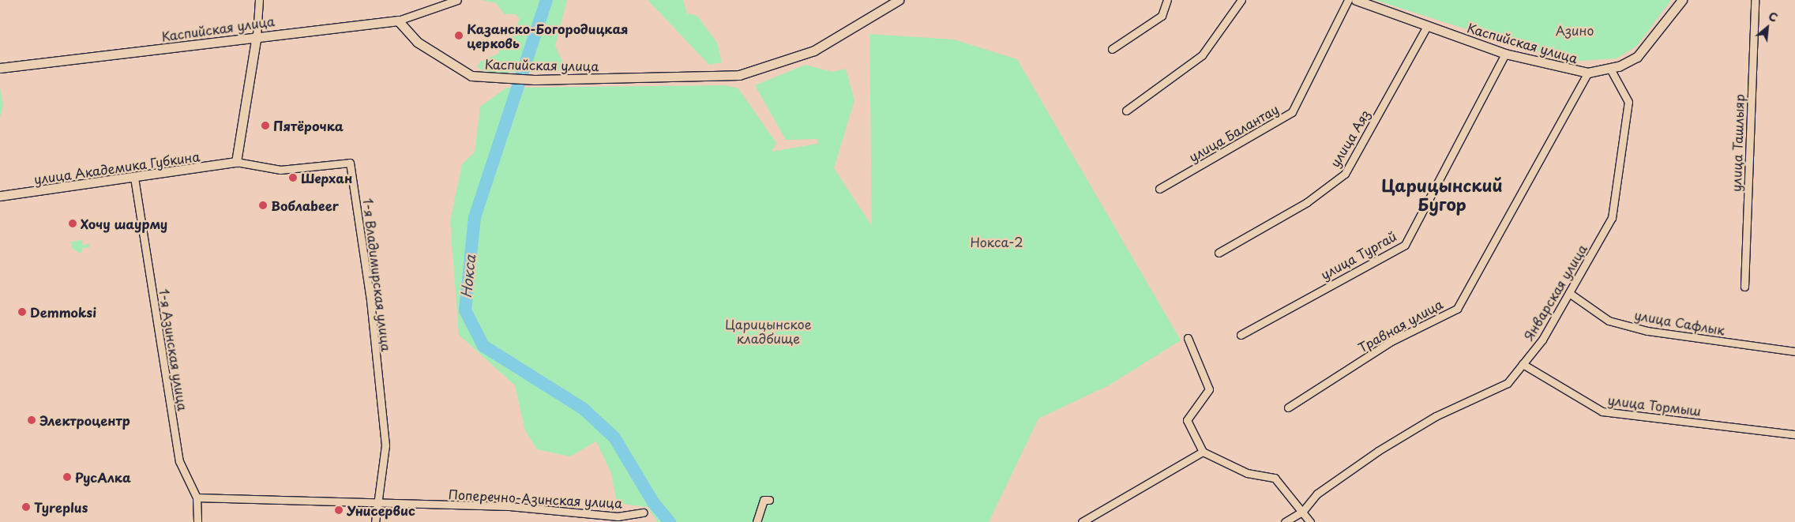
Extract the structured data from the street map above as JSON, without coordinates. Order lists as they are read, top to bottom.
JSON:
{
  "streets": {
    "street": [
      "Каспийская улица",
      "улица Балантау",
      "улица Аяз",
      "улица Ташлыяр",
      "улица Академика Губкина",
      "улица Тургай",
      "1-я Владимирская улица",
      "Январская улица",
      "улица Сафлык",
      "Травная улица",
      "1-я Азинская улица",
      "улица Тормыш",
      "Поперечно-Азинская улица"
    ]
  },
  "crossings": [
    ["Каспийская улица", "улица Аяз"],
    ["Каспийская улица", "улица Тургай"],
    ["Каспийская улица", "Январская улица"],
    ["Каспийская улица", "Травная улица"],
    ["улица Академика Губкина", "1-я Владимирская улица"],
    ["улица Академика Губкина", "1-я Азинская улица"],
    ["1-я Владимирская улица", "Поперечно-Азинская улица"],
    ["Январская улица", "улица Сафлык"],
    ["Январская улица", "улица Тормыш"],
    ["1-я Азинская улица", "Поперечно-Азинская улица"]
  ],
  "districts": ["Царицынский Бугор"],
  "water": ["Нокса"],
  "parks": ["Азино", "Нокса-2", "Царицынское кладбище"],
  "places": [
    "Казанско-Богородицкая церковь",
    "Пятёрочка",
    "Шерхан",
    "Воблаbeer",
    "Хочу шаурму",
    "Demmoksi",
    "Электроцентр",
    "РусАлка",
    "Tyreplus",
    "Унисервис"
  ],
  "north": "top right"
}
